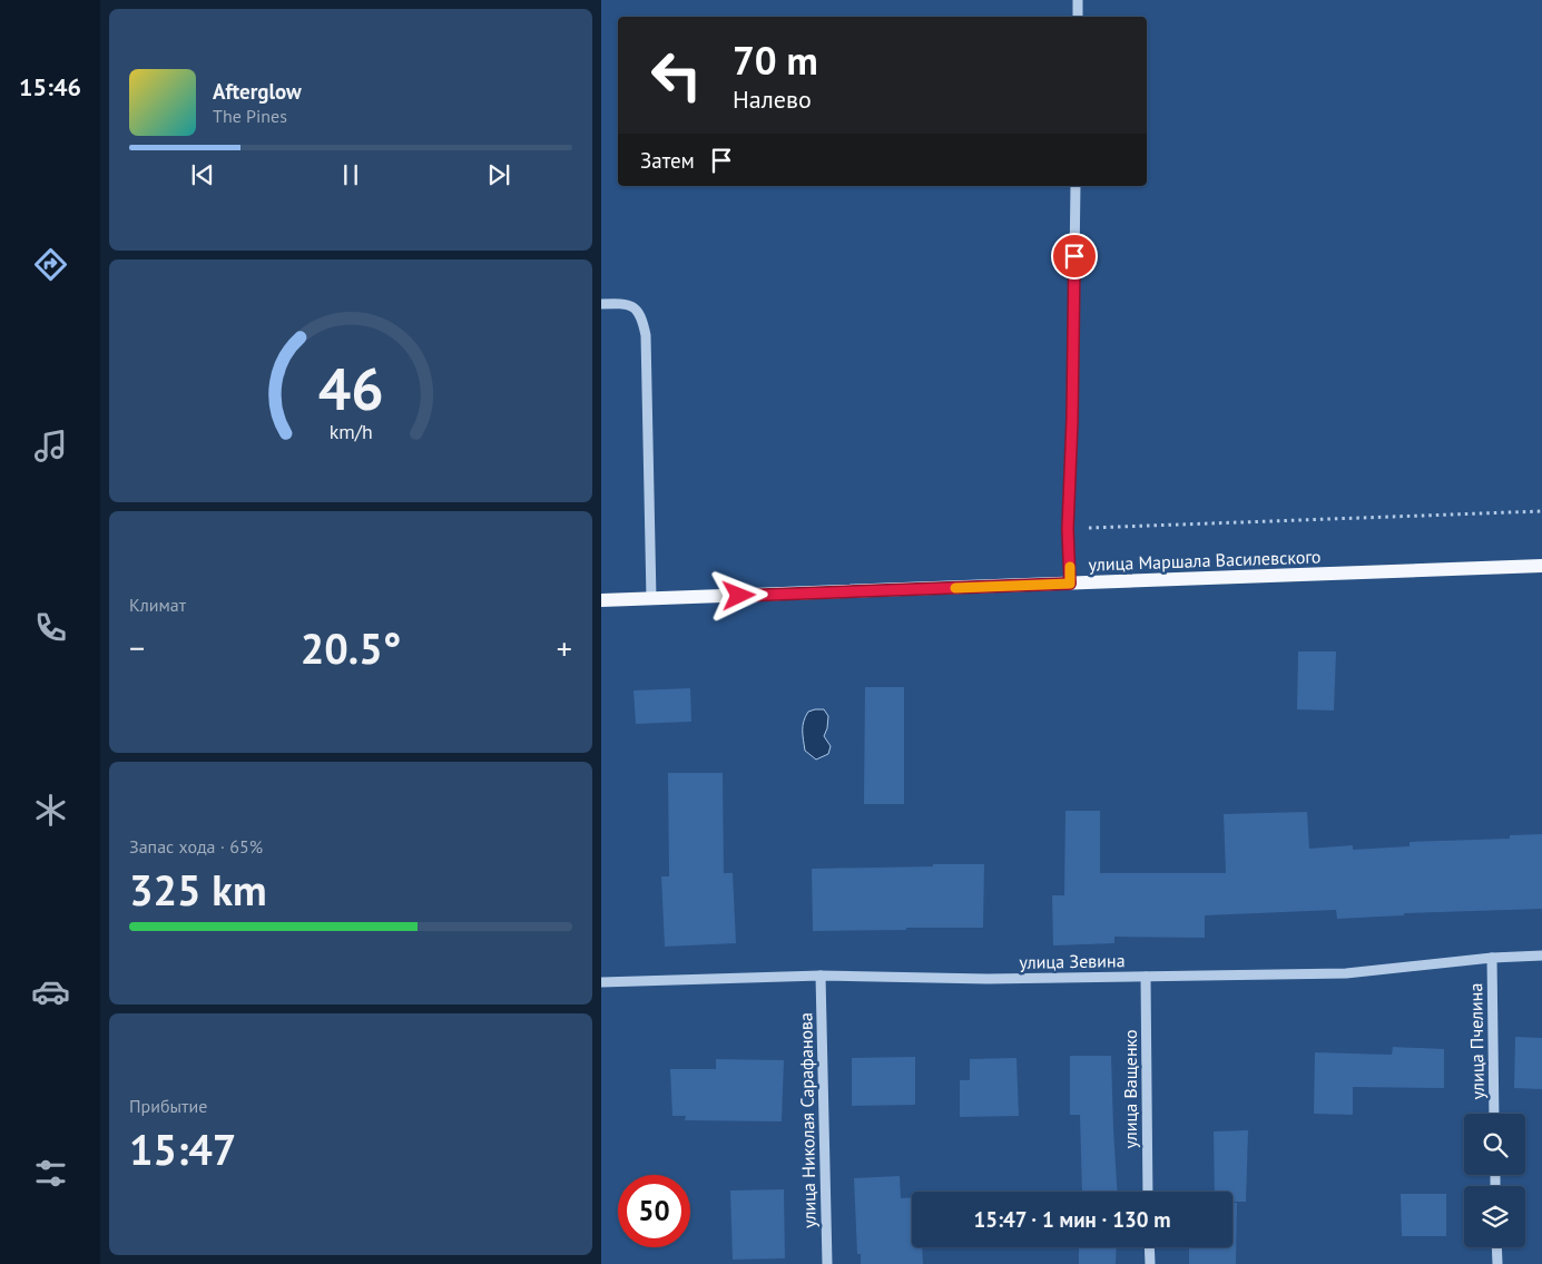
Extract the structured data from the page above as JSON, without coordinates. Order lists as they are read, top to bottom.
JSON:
{
  "streets": {
    "main road": ["улица Маршала Василевского"],
    "street": [
      "улица Зевина",
      "улица Пчелина",
      "улица Ващенко",
      "улица Николая Сарафанова"
    ]
  },
  "crossings": [
    ["улица Зевина", "улица Пчелина"],
    ["улица Зевина", "улица Ващенко"],
    ["улица Зевина", "улица Николая Сарафанова"]
  ],
  "page": {
    "tabs": "15:46",
    "turn": ["70 m", "Налево"],
    "song": ["Afterglow", "The Pines"],
    "then": "Затем",
    "tile": [
      "Климат",
      ["Запас хода · 65%", "325 km"],
      ["Прибытие", "15:47"]
    ],
    "heat": ["−", "20.5°", "+"],
    "limit": "50",
    "trip": "15:47 · 1 мин · 130 m",
    "gauge": ["46", "km/h"]
  }
}
